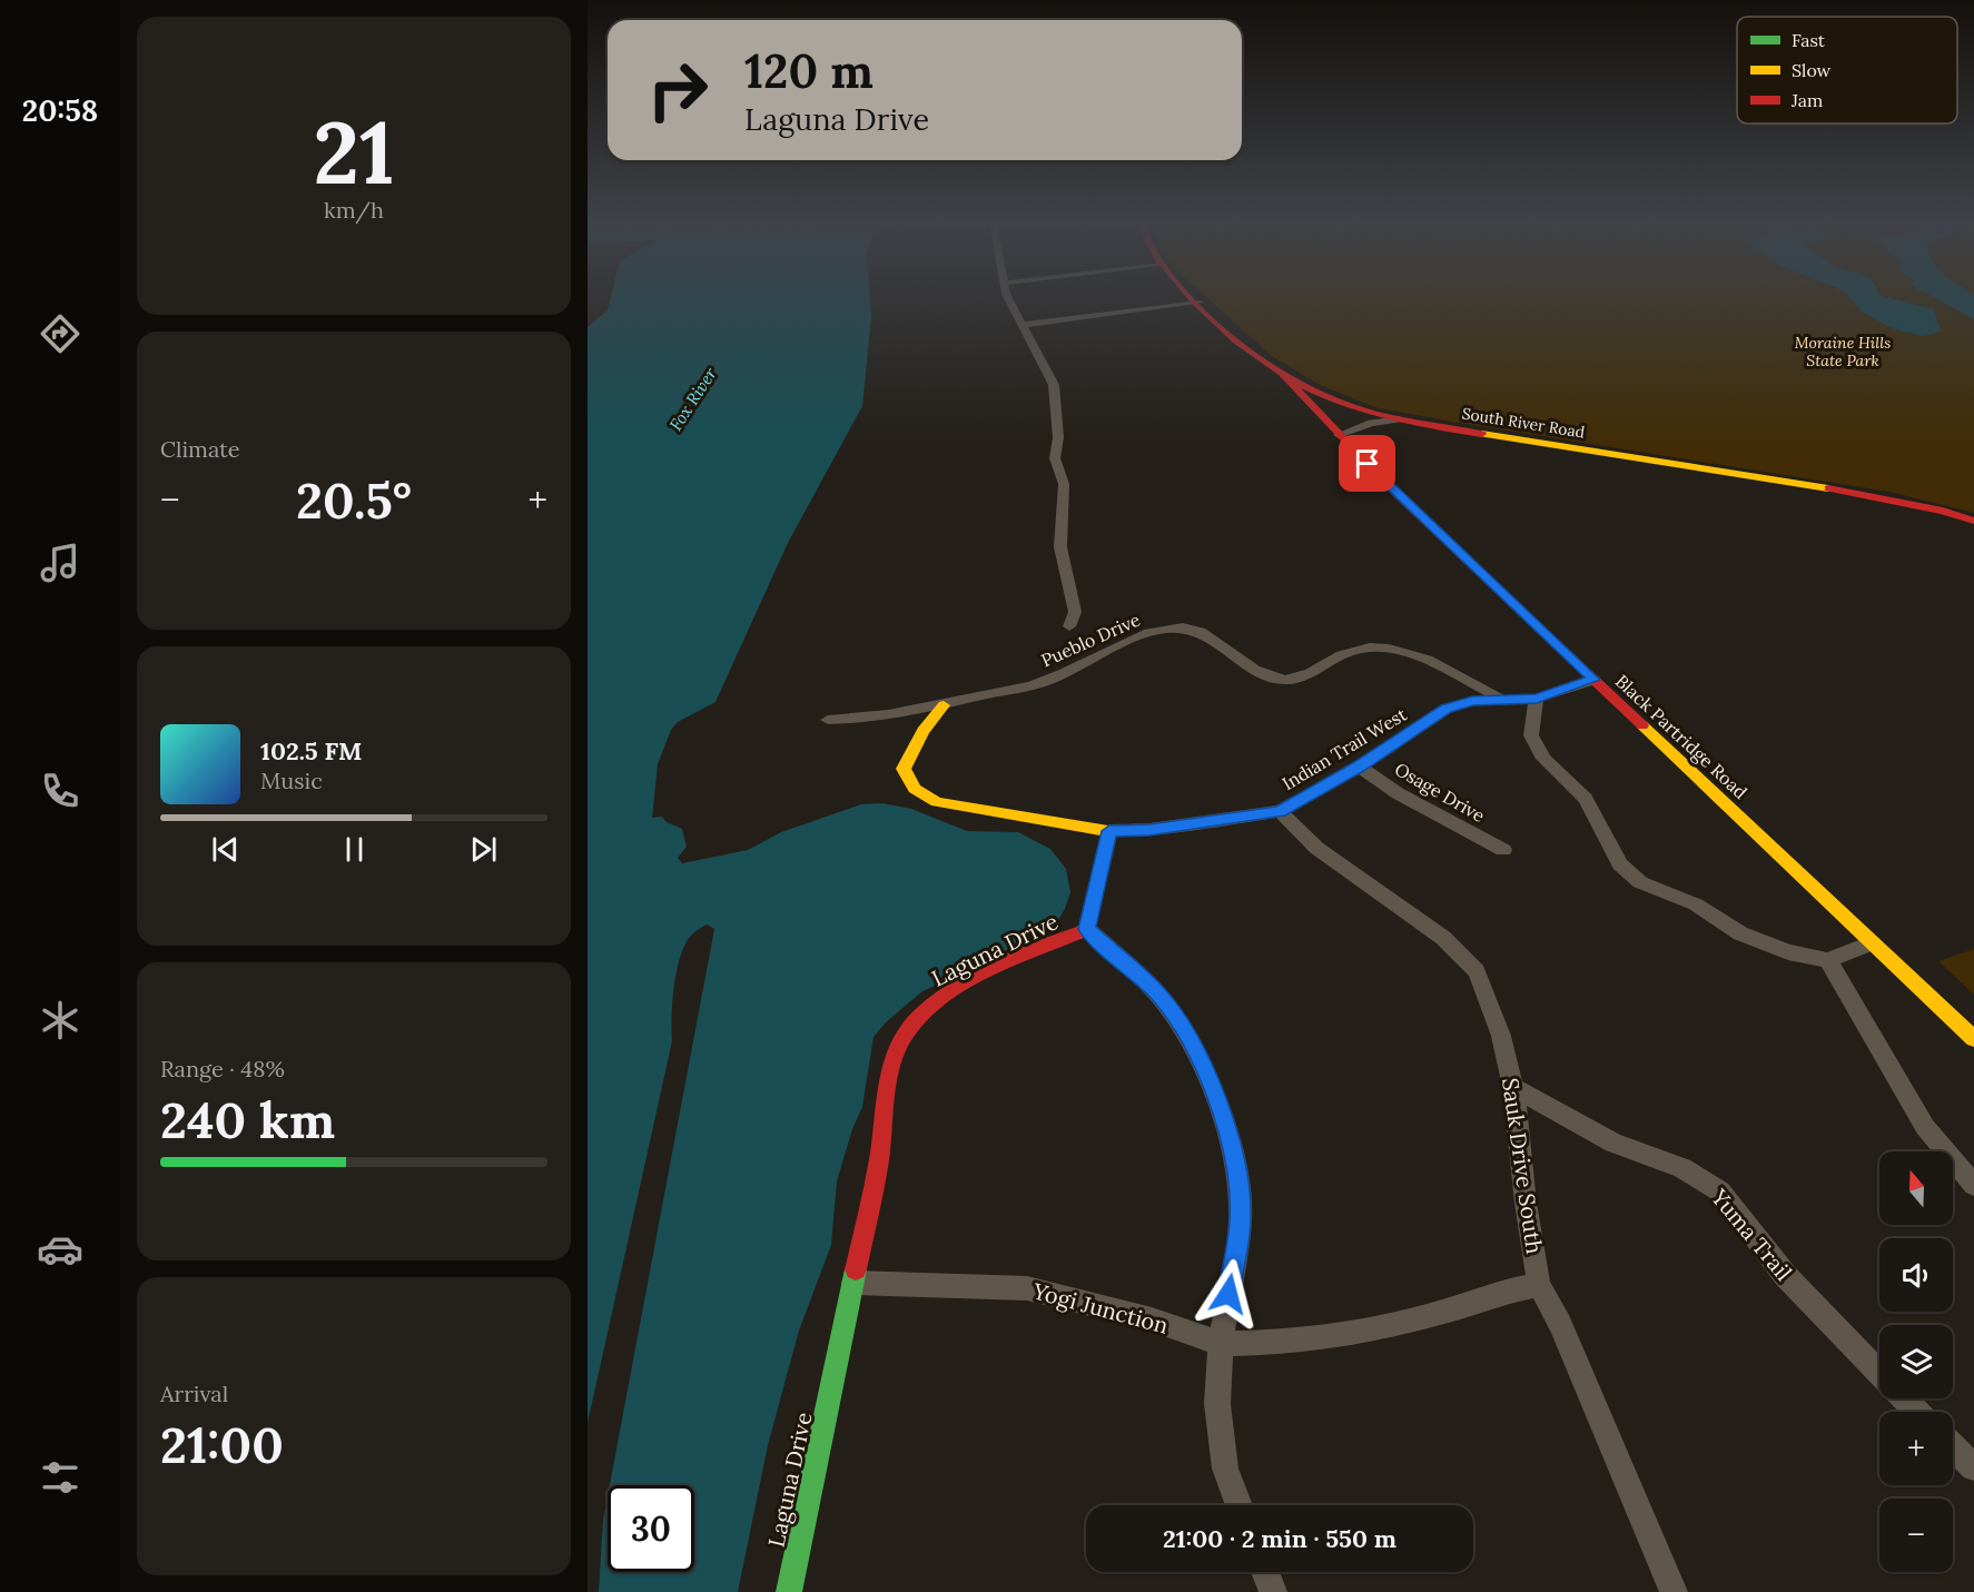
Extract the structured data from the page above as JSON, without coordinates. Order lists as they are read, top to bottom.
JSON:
{
  "streets": {
    "street": [
      "South River Road",
      "Pueblo Drive",
      "Black Partridge Road",
      "Indian Trail West",
      "Osage Drive",
      "Laguna Drive",
      "Sauk Drive South",
      "Yuma Trail",
      "Yogi Junction"
    ]
  },
  "crossings": [
    ["South River Road", "Black Partridge Road"],
    ["Pueblo Drive", "Indian Trail West"],
    ["Black Partridge Road", "Indian Trail West"],
    ["Indian Trail West", "Osage Drive"],
    ["Indian Trail West", "Laguna Drive"],
    ["Indian Trail West", "Sauk Drive South"],
    ["Laguna Drive", "Yogi Junction"],
    ["Sauk Drive South", "Yuma Trail"],
    ["Sauk Drive South", "Yogi Junction"]
  ],
  "water": ["Fox River"],
  "parks": ["Moraine Hills State Park"],
  "legend": ["Fast", "Slow", "Jam"],
  "north": "top",
  "page": {
    "tabs": "20:58",
    "tile": [
      ["21", "km/h"],
      "Climate",
      ["Range · 48%", "240 km"],
      ["Arrival", "21:00"]
    ],
    "turn": ["120 m", "Laguna Drive"],
    "heat": ["−", "20.5°", "+"],
    "song": ["102.5 FM", "Music"],
    "map_buttons": ["+", "−"],
    "limit": "30",
    "trip": "21:00 · 2 min · 550 m"
  }
}
